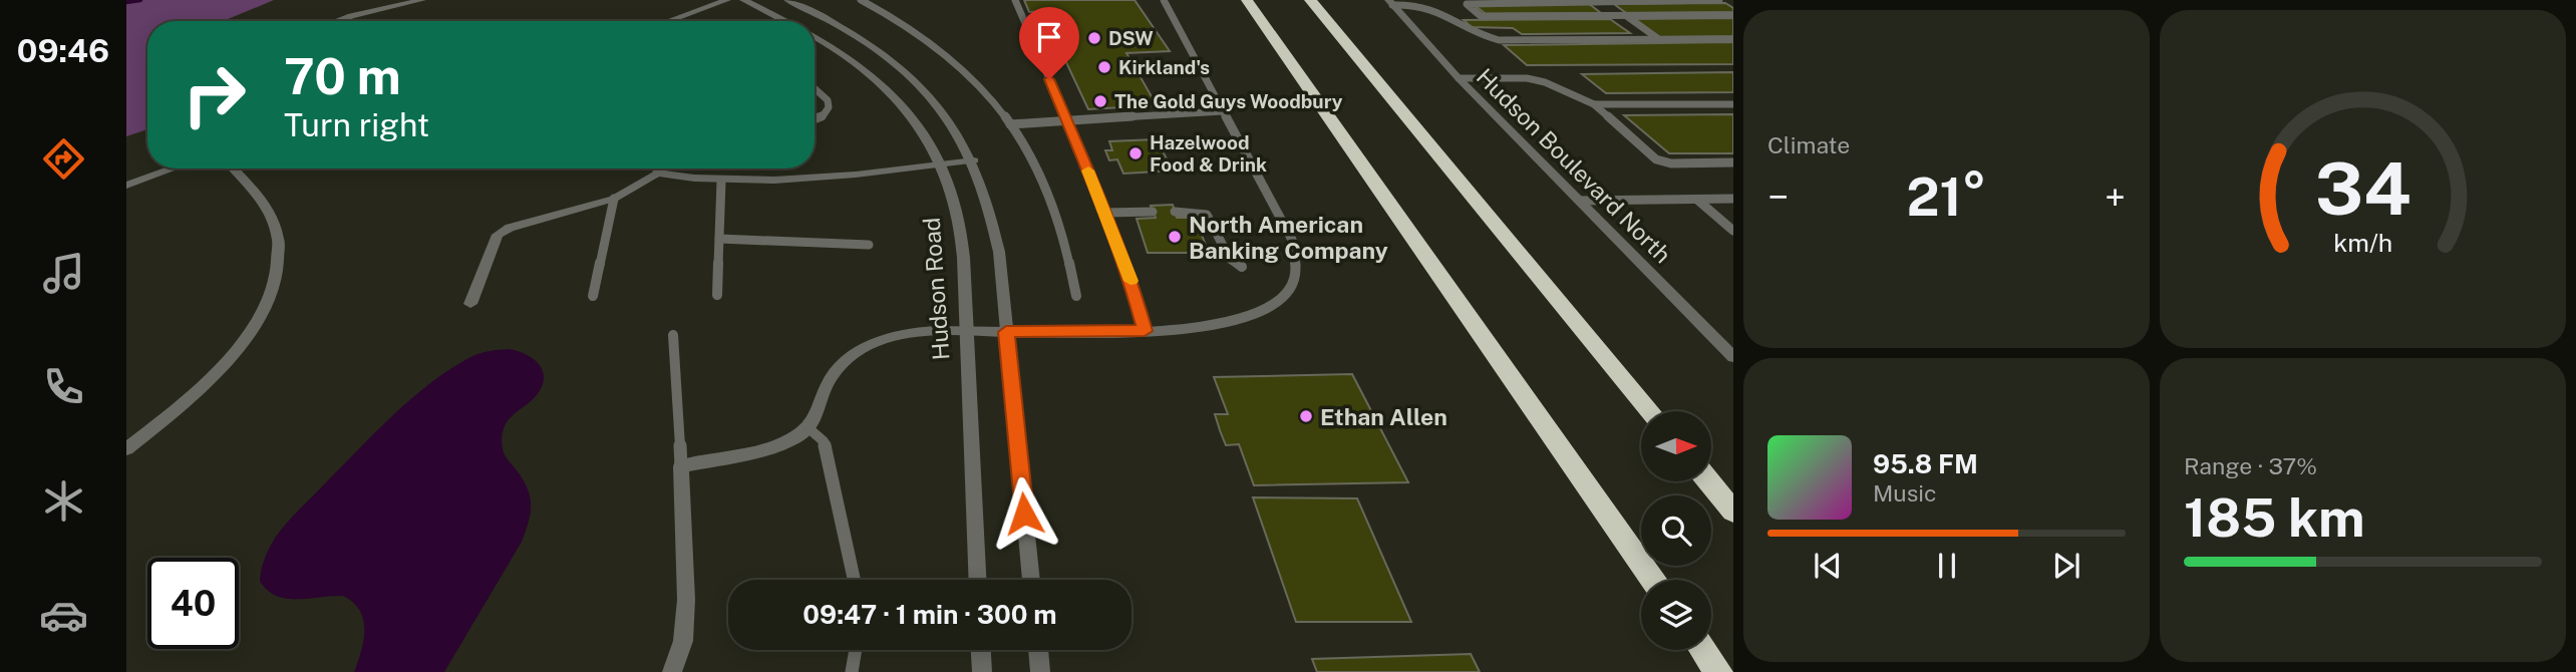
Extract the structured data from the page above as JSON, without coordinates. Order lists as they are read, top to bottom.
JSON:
{
  "streets": {
    "street": ["Hudson Boulevard North", "Hudson Road"]
  },
  "places": [
    "DSW",
    "Kirkland's",
    "The Gold Guys Woodbury",
    "Hazelwood Food & Drink",
    "North American Banking Company",
    "Ethan Allen"
  ],
  "north": "right",
  "page": {
    "tabs": "09:46",
    "tile": [
      "Climate",
      ["Range · 37%", "185 km"]
    ],
    "turn": ["70 m", "Turn right"],
    "heat": ["−", "21°", "+"],
    "song": ["95.8 FM", "Music"],
    "limit": "40",
    "trip": "09:47 · 1 min · 300 m",
    "gauge": ["34", "km/h"]
  }
}
